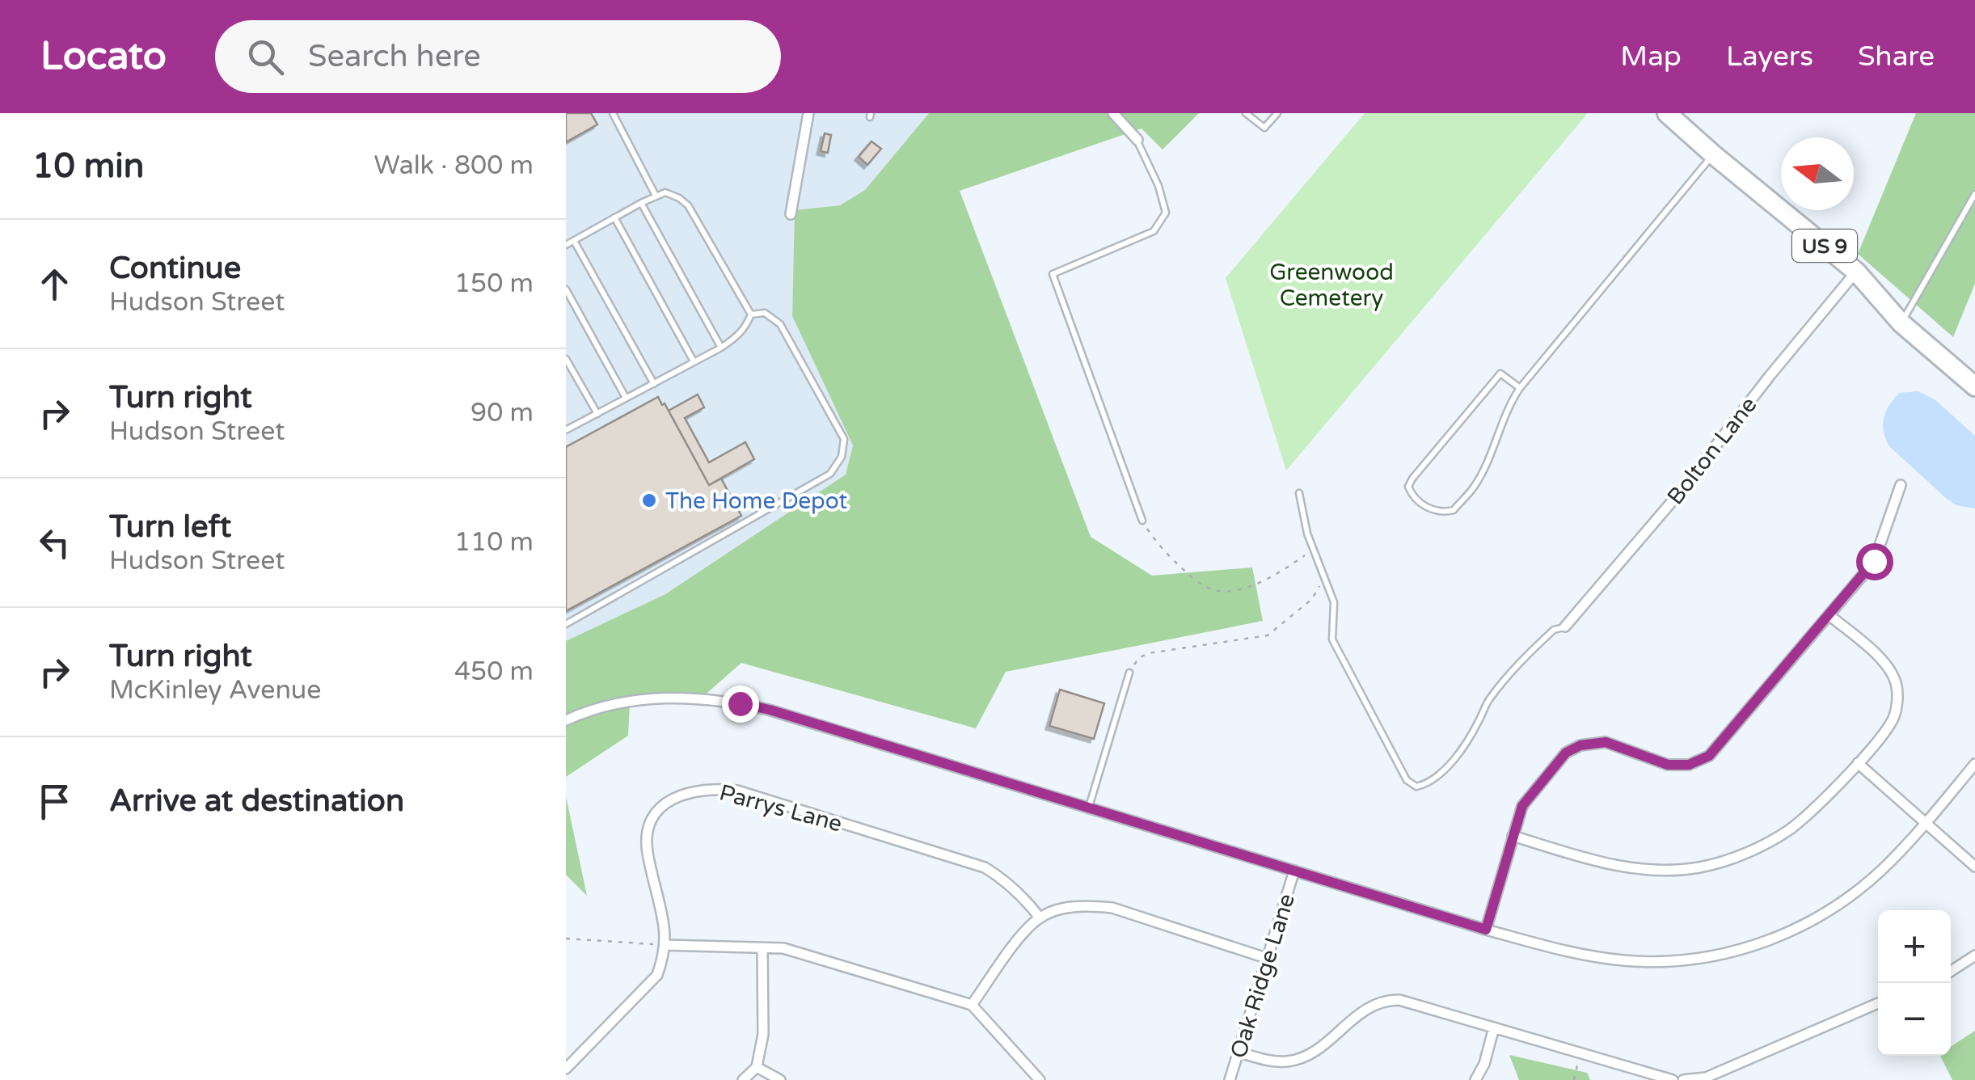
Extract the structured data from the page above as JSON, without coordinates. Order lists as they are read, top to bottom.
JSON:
{
  "streets": {
    "highway": ["US 9"],
    "street": ["Bolton Lane", "Parrys Lane", "Oak Ridge Lane"]
  },
  "crossings": [
    ["US 9", "Bolton Lane"]
  ],
  "parks": ["Greenwood Cemetery"],
  "places": ["The Home Depot"],
  "north": "left",
  "page": {
    "header": "Locato",
    "search": "Search here",
    "nav": ["Map", "Layers", "Share"],
    "heading": ["10 min", "Walk · 800 m"],
    "list": [
      ["Continue", "Hudson Street", "150 m"],
      ["Turn right", "Hudson Street", "90 m"],
      ["Turn left", "Hudson Street", "110 m"],
      ["Turn right", "McKinley Avenue", "450 m"],
      "Arrive at destination"
    ],
    "map_buttons": ["+", "−"]
  }
}
